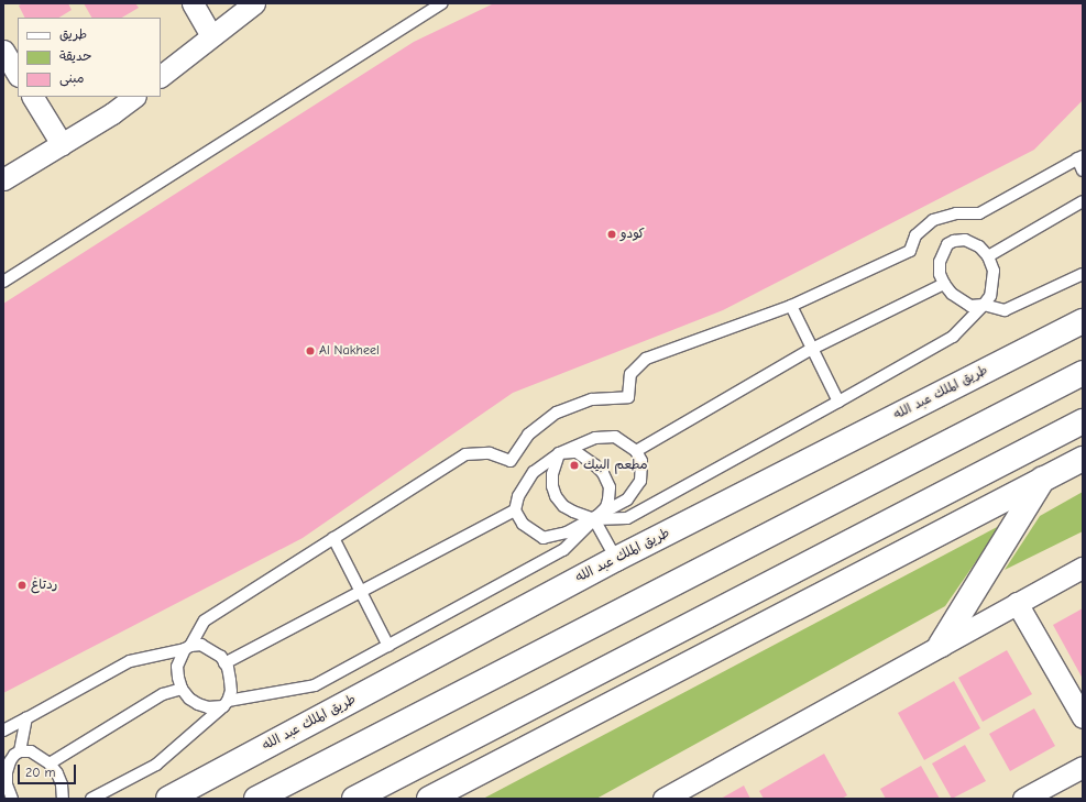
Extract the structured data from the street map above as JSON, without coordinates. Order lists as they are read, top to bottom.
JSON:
{
  "streets": {
    "main road": ["طريق الملك عبد الله"]
  },
  "places": [
    "كودو",
    "Al Nakheel",
    "مطعم البيك",
    "ردتاغ"
  ],
  "legend": ["طريق", "حديقة", "مبنى"],
  "scale_bar": "20 m"
}
